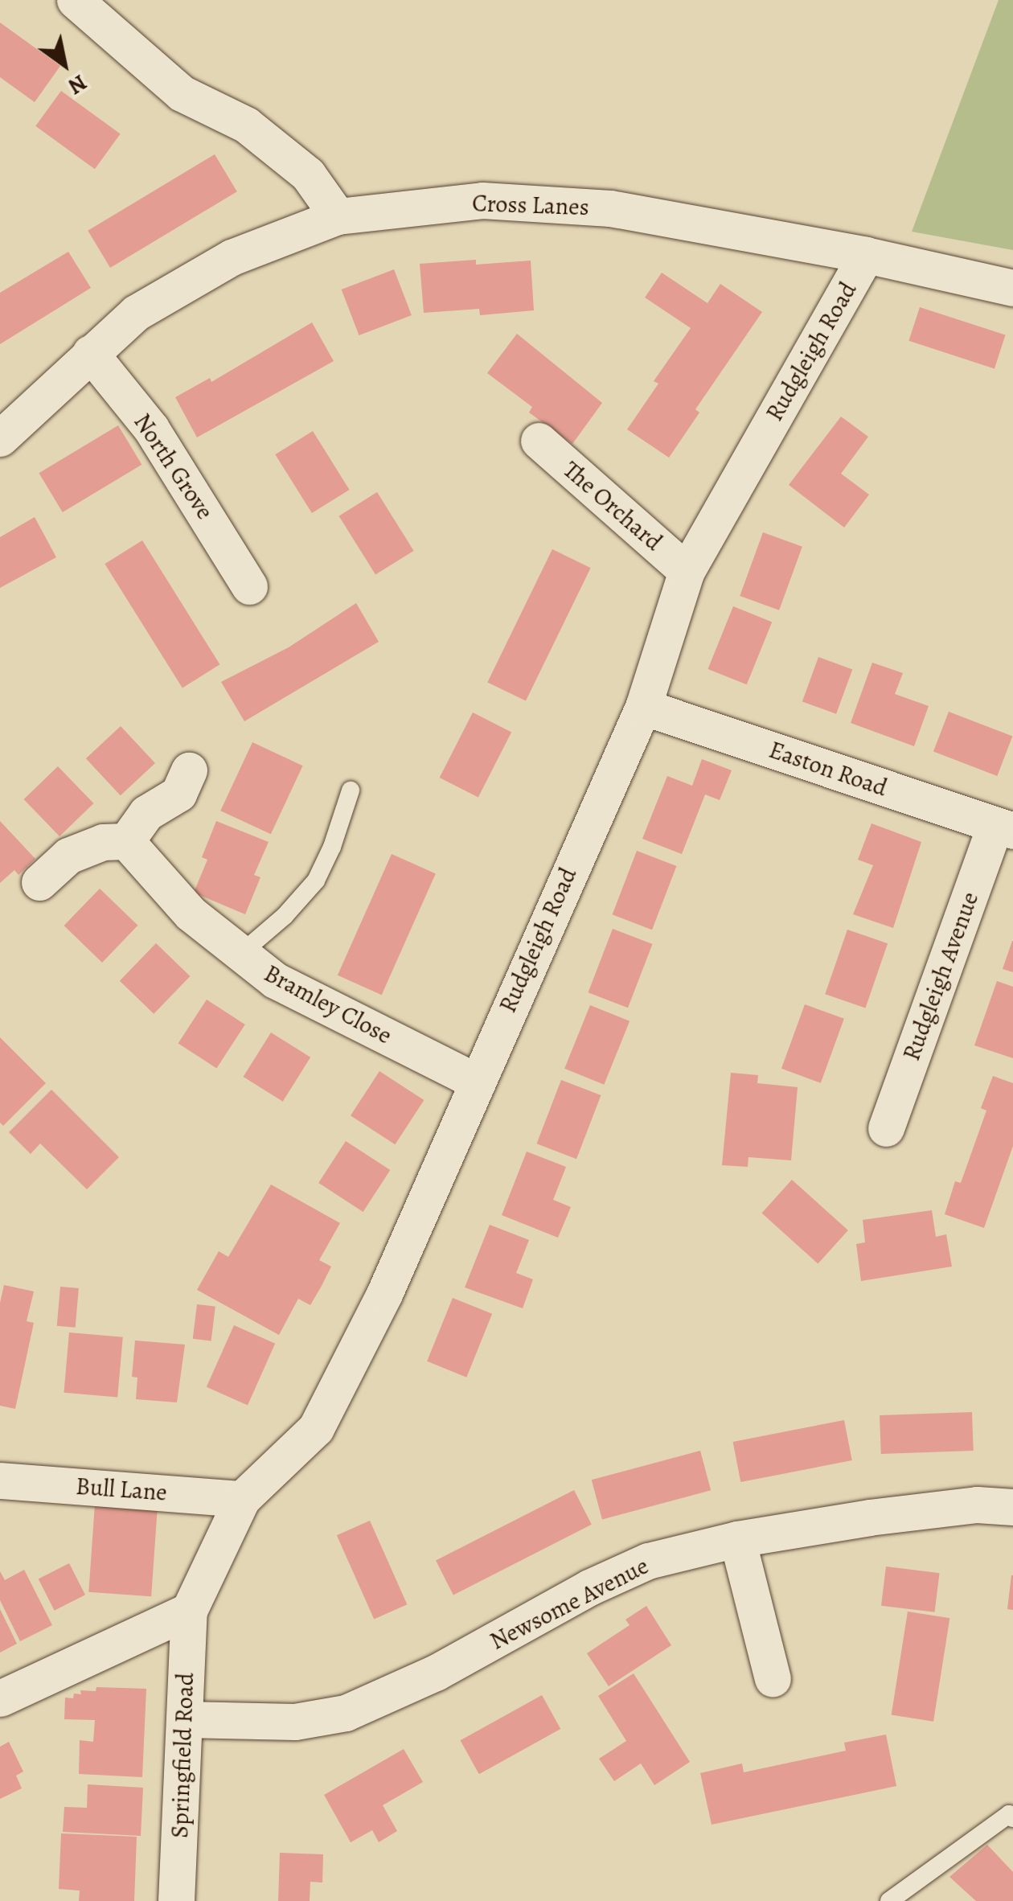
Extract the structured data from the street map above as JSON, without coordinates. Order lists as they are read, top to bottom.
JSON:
{
  "streets": {
    "street": [
      "Cross Lanes",
      "Rudgleigh Road",
      "North Grove",
      "The Orchard",
      "Easton Road",
      "Rudgleigh Avenue",
      "Bramley Close",
      "Bull Lane",
      "Newsome Avenue",
      "Springfield Road"
    ]
  },
  "crossings": [
    ["Cross Lanes", "Rudgleigh Road"],
    ["Cross Lanes", "North Grove"],
    ["Rudgleigh Road", "The Orchard"],
    ["Rudgleigh Road", "Easton Road"],
    ["Rudgleigh Road", "Bramley Close"],
    ["Rudgleigh Road", "Bull Lane"],
    ["Rudgleigh Road", "Springfield Road"],
    ["Easton Road", "Rudgleigh Avenue"],
    ["Newsome Avenue", "Springfield Road"]
  ],
  "north": "bottom right"
}
